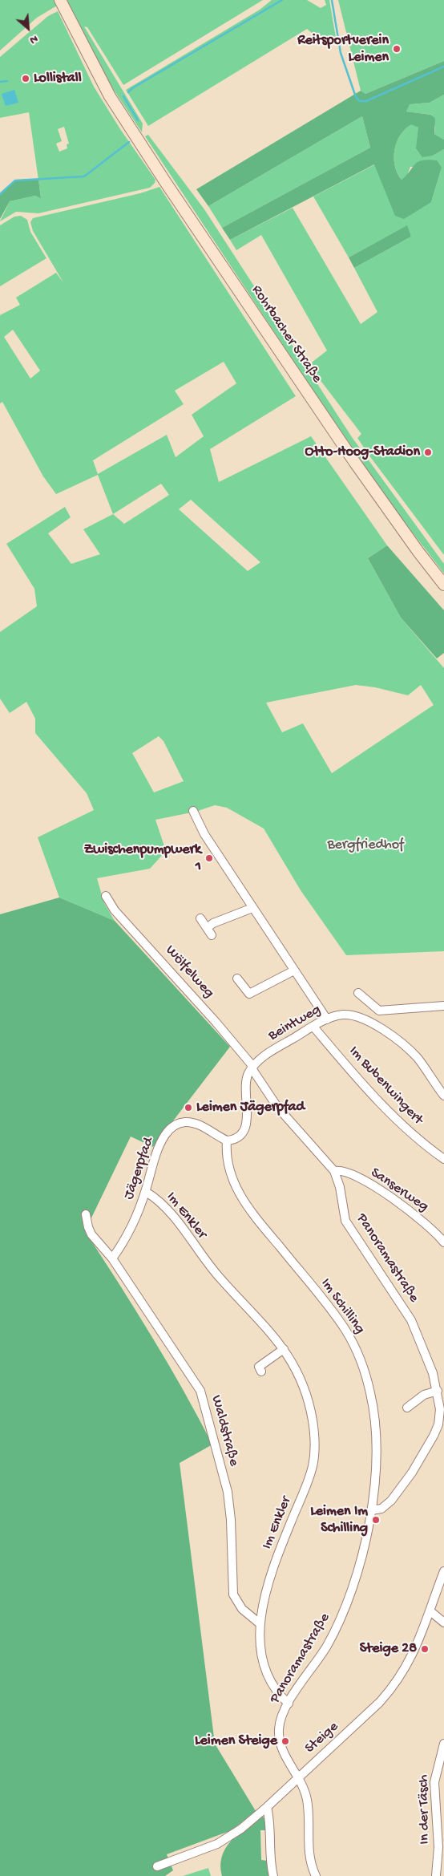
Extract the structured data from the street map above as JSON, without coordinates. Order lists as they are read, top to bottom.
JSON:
{
  "streets": {
    "main road": ["Rohrbacher Straße"],
    "street": [
      "Wölfelweg",
      "Beintweg",
      "Im Bubenwingert",
      "Jägerpfad",
      "Sanserweg",
      "Im Enkler",
      "Panoramastraße",
      "Im Schilling",
      "Waldstraße",
      "Steige",
      "In der Täsch"
    ]
  },
  "crossings": [
    ["Wölfelweg", "Beintweg"],
    ["Wölfelweg", "Panoramastraße"],
    ["Beintweg", "Im Bubenwingert"],
    ["Beintweg", "Panoramastraße"],
    ["Jägerpfad", "Im Enkler"],
    ["Jägerpfad", "Im Schilling"],
    ["Jägerpfad", "Waldstraße"],
    ["Sanserweg", "Panoramastraße"],
    ["Im Enkler", "Panoramastraße"],
    ["Im Enkler", "Waldstraße"],
    ["Panoramastraße", "Im Schilling"],
    ["Panoramastraße", "Steige"]
  ],
  "parks": ["Bergfriedhof"],
  "places": [
    "Reitsportverein Leimen",
    "Lollistall",
    "Otto-Hoog-Stadion",
    "Zwischenpumpwerk 1",
    "Leimen Jägerpfad",
    "Leimen Im Schilling",
    "Steige 28",
    "Leimen Steige"
  ],
  "north": "bottom right"
}
